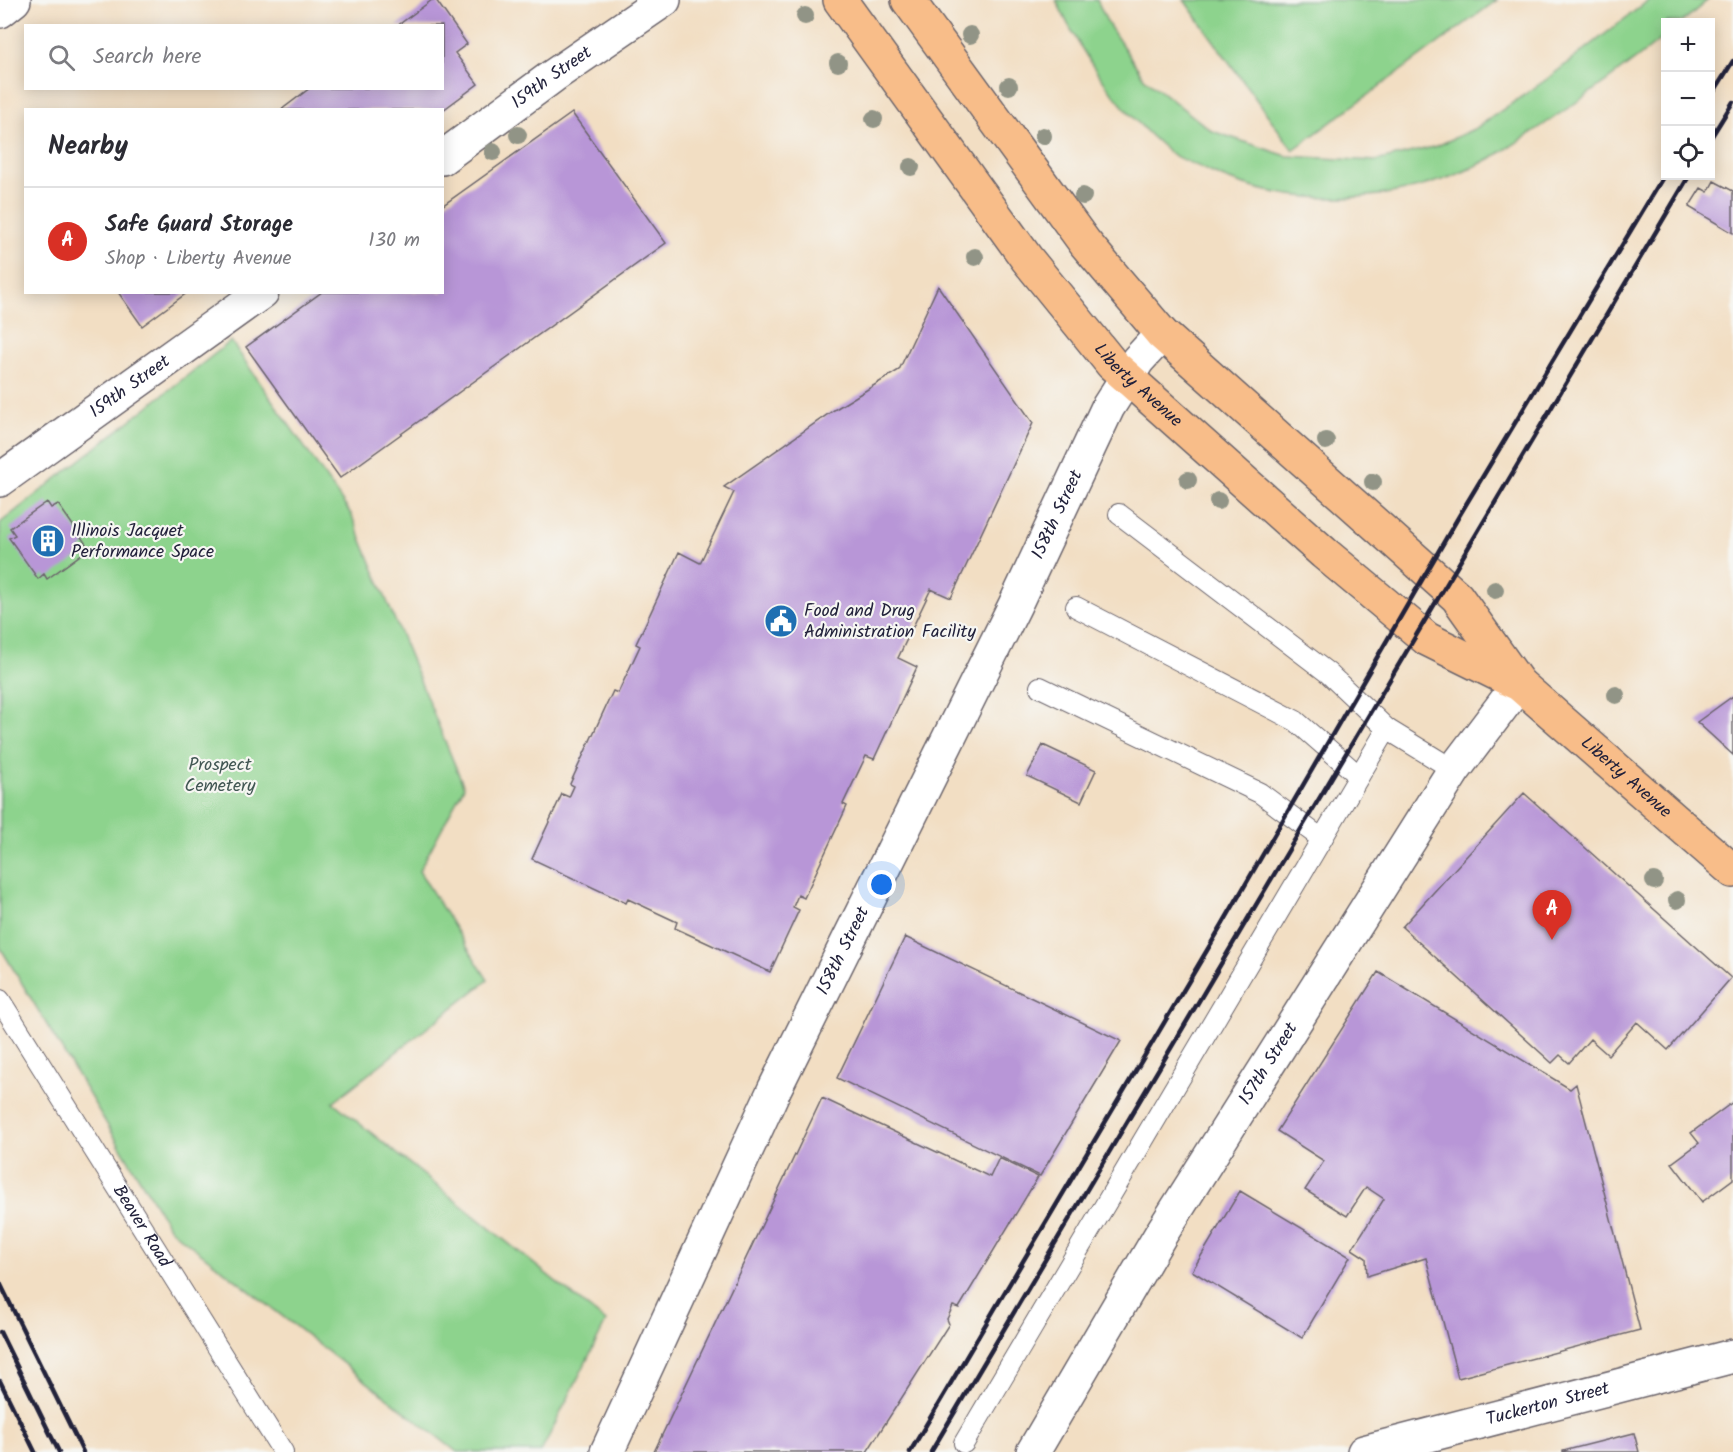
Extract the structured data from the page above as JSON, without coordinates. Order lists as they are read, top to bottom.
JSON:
{
  "streets": {
    "main road": ["Liberty Avenue"],
    "street": [
      "159th Street",
      "158th Street",
      "157th Street",
      "Tuckerton Street"
    ],
    "lane": ["Beaver Road"]
  },
  "crossings": [
    ["Liberty Avenue", "158th Street"],
    ["Liberty Avenue", "157th Street"]
  ],
  "parks": ["Prospect Cemetery"],
  "places": {
    "building": ["Illinois Jacquet Performance Space"],
    "public building": ["Food and Drug Administration Facility"]
  },
  "page": {
    "map_buttons": ["+", "−"],
    "search": "Search here",
    "heading": "Nearby",
    "list": [
      {
        "mark": "A",
        "name": "Safe Guard Storage",
        "note": "Shop · Liberty Avenue",
        "value": "130 m"
      }
    ],
    "pins": "A"
  }
}
